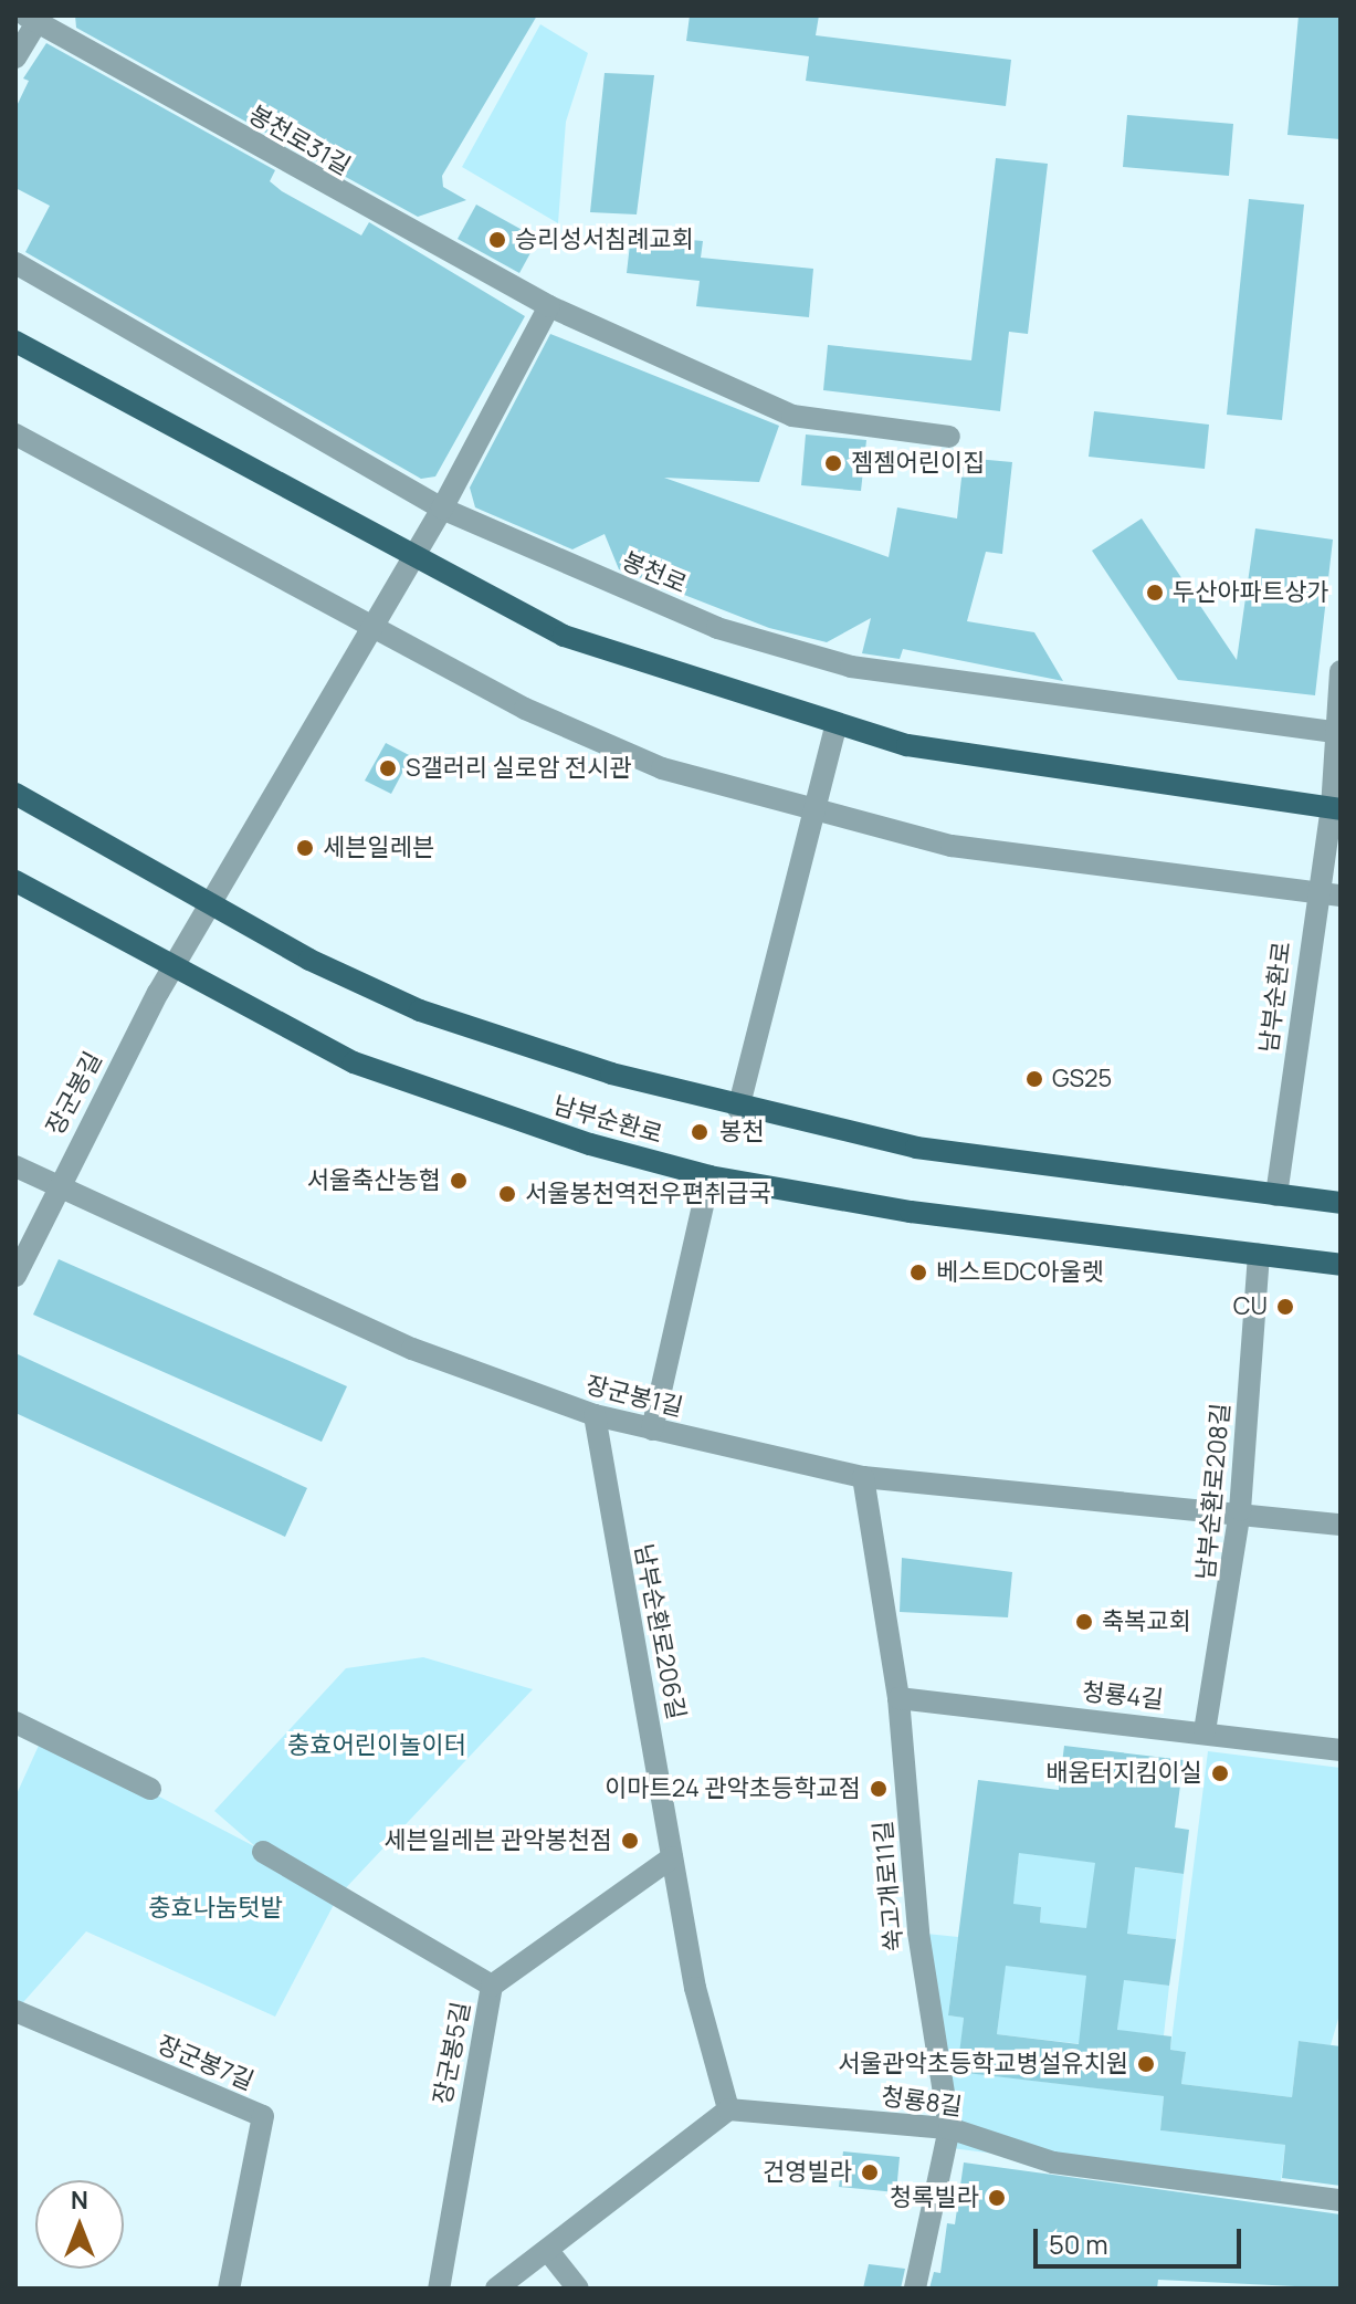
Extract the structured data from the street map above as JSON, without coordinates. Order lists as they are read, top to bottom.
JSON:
{
  "streets": {
    "main road": ["남부순환로"],
    "street": [
      "봉천로31길",
      "봉천로",
      "장군봉길",
      "장군봉1길",
      "남부순환로208길",
      "남부순환로206길",
      "청룡4길",
      "쑥고개로11길",
      "장군봉5길",
      "장군봉7길",
      "청룡8길"
    ]
  },
  "crossings": [
    ["봉천로", "남부순환로"],
    ["남부순환로", "장군봉길"],
    ["남부순환로", "남부순환로208길"],
    ["장군봉길", "장군봉1길"],
    ["장군봉1길", "남부순환로208길"],
    ["장군봉1길", "남부순환로206길"],
    ["장군봉1길", "쑥고개로11길"],
    ["남부순환로208길", "청룡4길"],
    ["남부순환로206길", "청룡8길"],
    ["청룡4길", "쑥고개로11길"],
    ["쑥고개로11길", "청룡8길"]
  ],
  "parks": ["충효어린이놀이터", "충효나눔텃밭"],
  "places": [
    "승리성서침례교회",
    "젬젬어린이집",
    "두산아파트상가",
    "S갤러리 실로암 전시관",
    "세븐일레븐",
    "GS25",
    "봉천",
    "서울축산농협",
    "서울봉천역전우편취급국",
    "베스트DC아울렛",
    "CU",
    "축복교회",
    "배움터지킴이실",
    "이마트24 관악초등학교점",
    "세븐일레븐 관악봉천점",
    "서울관악초등학교병설유치원",
    "건영빌라",
    "청록빌라"
  ],
  "scale_bar": "50 m",
  "north": "top"
}
